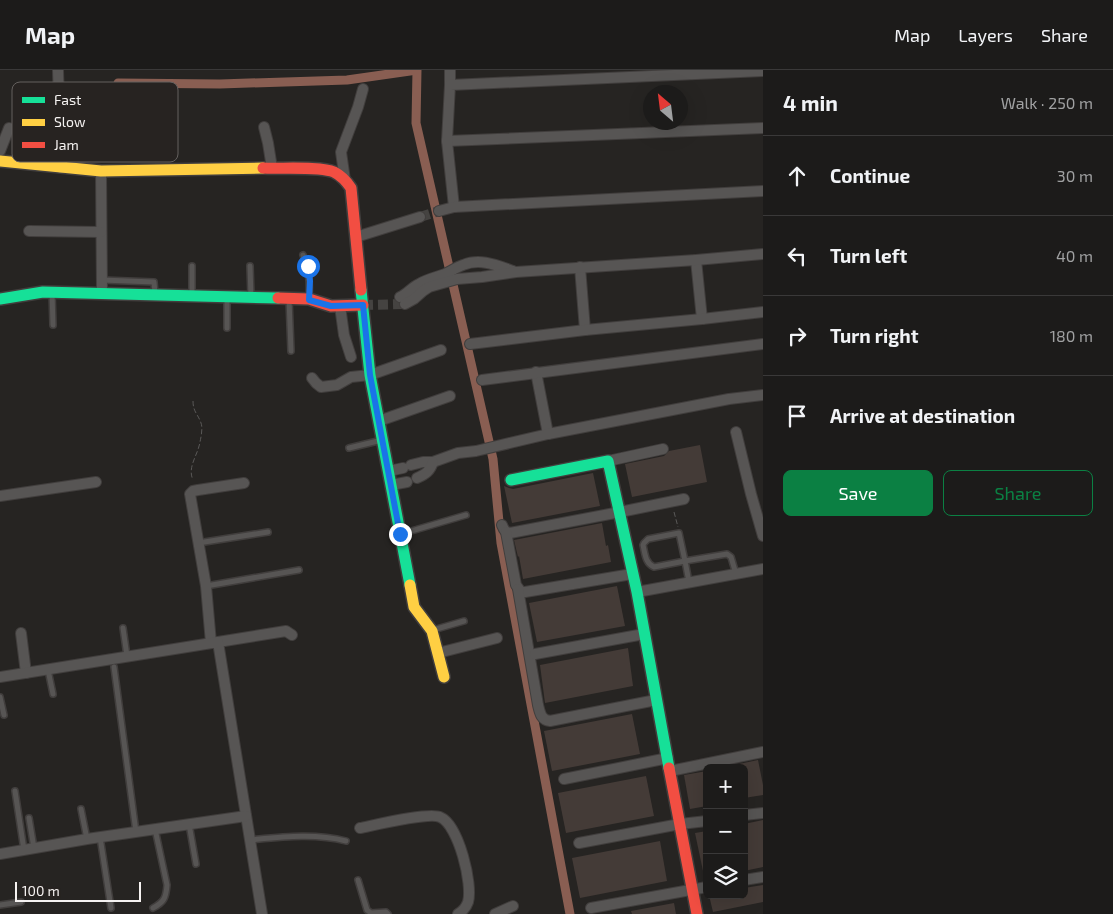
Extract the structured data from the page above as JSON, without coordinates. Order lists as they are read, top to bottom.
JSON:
{
  "legend": ["Fast", "Slow", "Jam"],
  "scale_bar": "100 m",
  "north": "top left",
  "page": {
    "header": "Map",
    "nav": ["Map", "Layers", "Share"],
    "heading": ["4 min", "Walk · 250 m"],
    "list": [
      ["Continue", "30 m"],
      ["Turn left", "40 m"],
      ["Turn right", "180 m"],
      "Arrive at destination"
    ],
    "buttons": ["Save", "Share"],
    "map_buttons": ["+", "−"],
    "scale": "100 m"
  }
}
